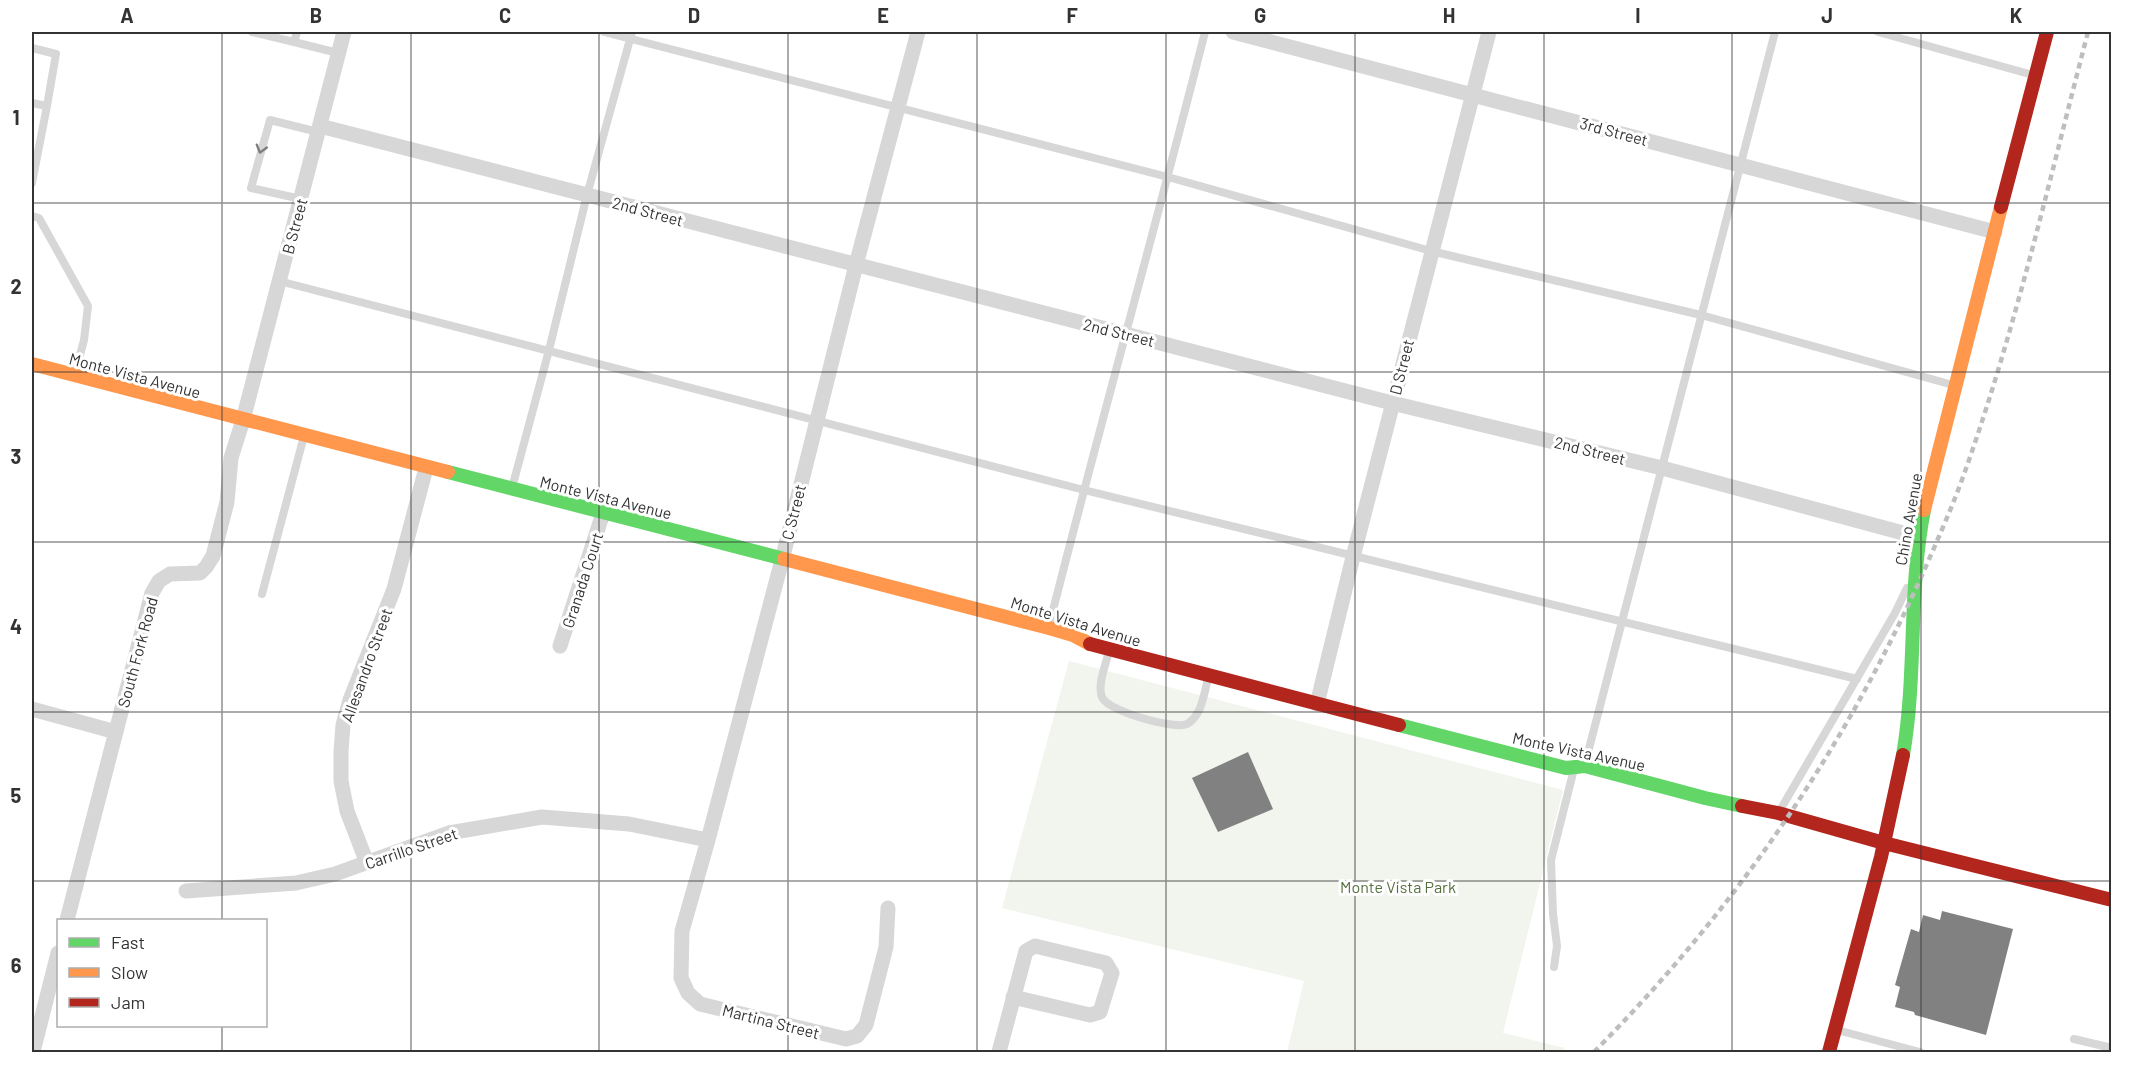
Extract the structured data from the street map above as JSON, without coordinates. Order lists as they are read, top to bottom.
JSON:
{
  "streets": {
    "street": [
      "3rd Street",
      "2nd Street",
      "B Street",
      "D Street",
      "Monte Vista Avenue",
      "C Street",
      "Chino Avenue",
      "Granada Court",
      "South Fork Road",
      "Allesandro Street",
      "Carrillo Street",
      "Martina Street"
    ]
  },
  "crossings": [
    ["3rd Street", "D Street"],
    ["3rd Street", "Chino Avenue"],
    ["2nd Street", "B Street"],
    ["2nd Street", "D Street"],
    ["2nd Street", "C Street"],
    ["2nd Street", "Chino Avenue"],
    ["B Street", "Monte Vista Avenue"],
    ["B Street", "South Fork Road"],
    ["D Street", "Monte Vista Avenue"],
    ["Monte Vista Avenue", "C Street"],
    ["Monte Vista Avenue", "Chino Avenue"],
    ["Monte Vista Avenue", "Granada Court"],
    ["Monte Vista Avenue", "South Fork Road"],
    ["Monte Vista Avenue", "Allesandro Street"],
    ["C Street", "Carrillo Street"],
    ["C Street", "Martina Street"],
    ["Allesandro Street", "Carrillo Street"]
  ],
  "parks": ["Monte Vista Park"],
  "legend": ["Fast", "Slow", "Jam"],
  "grid": {
    "columns": [
      "A",
      "B",
      "C",
      "D",
      "E",
      "F",
      "G",
      "H",
      "I",
      "J",
      "K"
    ],
    "rows": [
      "1",
      "2",
      "3",
      "4",
      "5",
      "6"
    ]
  }
}
